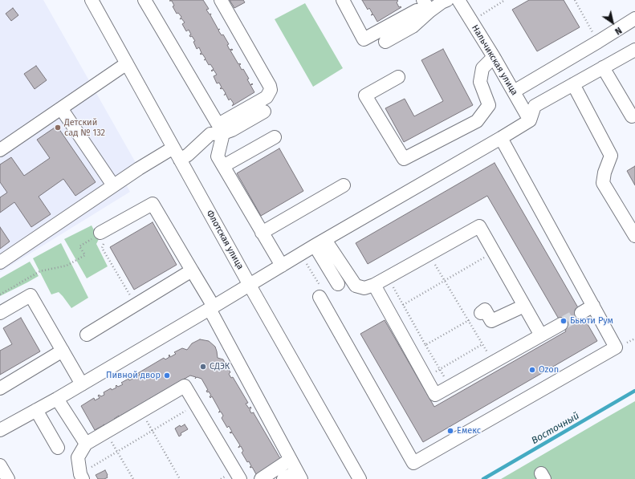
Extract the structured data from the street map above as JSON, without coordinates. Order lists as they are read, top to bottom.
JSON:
{
  "streets": {
    "street": ["Нальчикская улица", "Флотская улица"]
  },
  "water": ["Восточный"],
  "places": [
    "Детский сад № 132",
    "Бьюти Рум",
    "СДЭК",
    "Ozon",
    "Пивной двор",
    "Емекс"
  ],
  "north": "bottom right"
}
